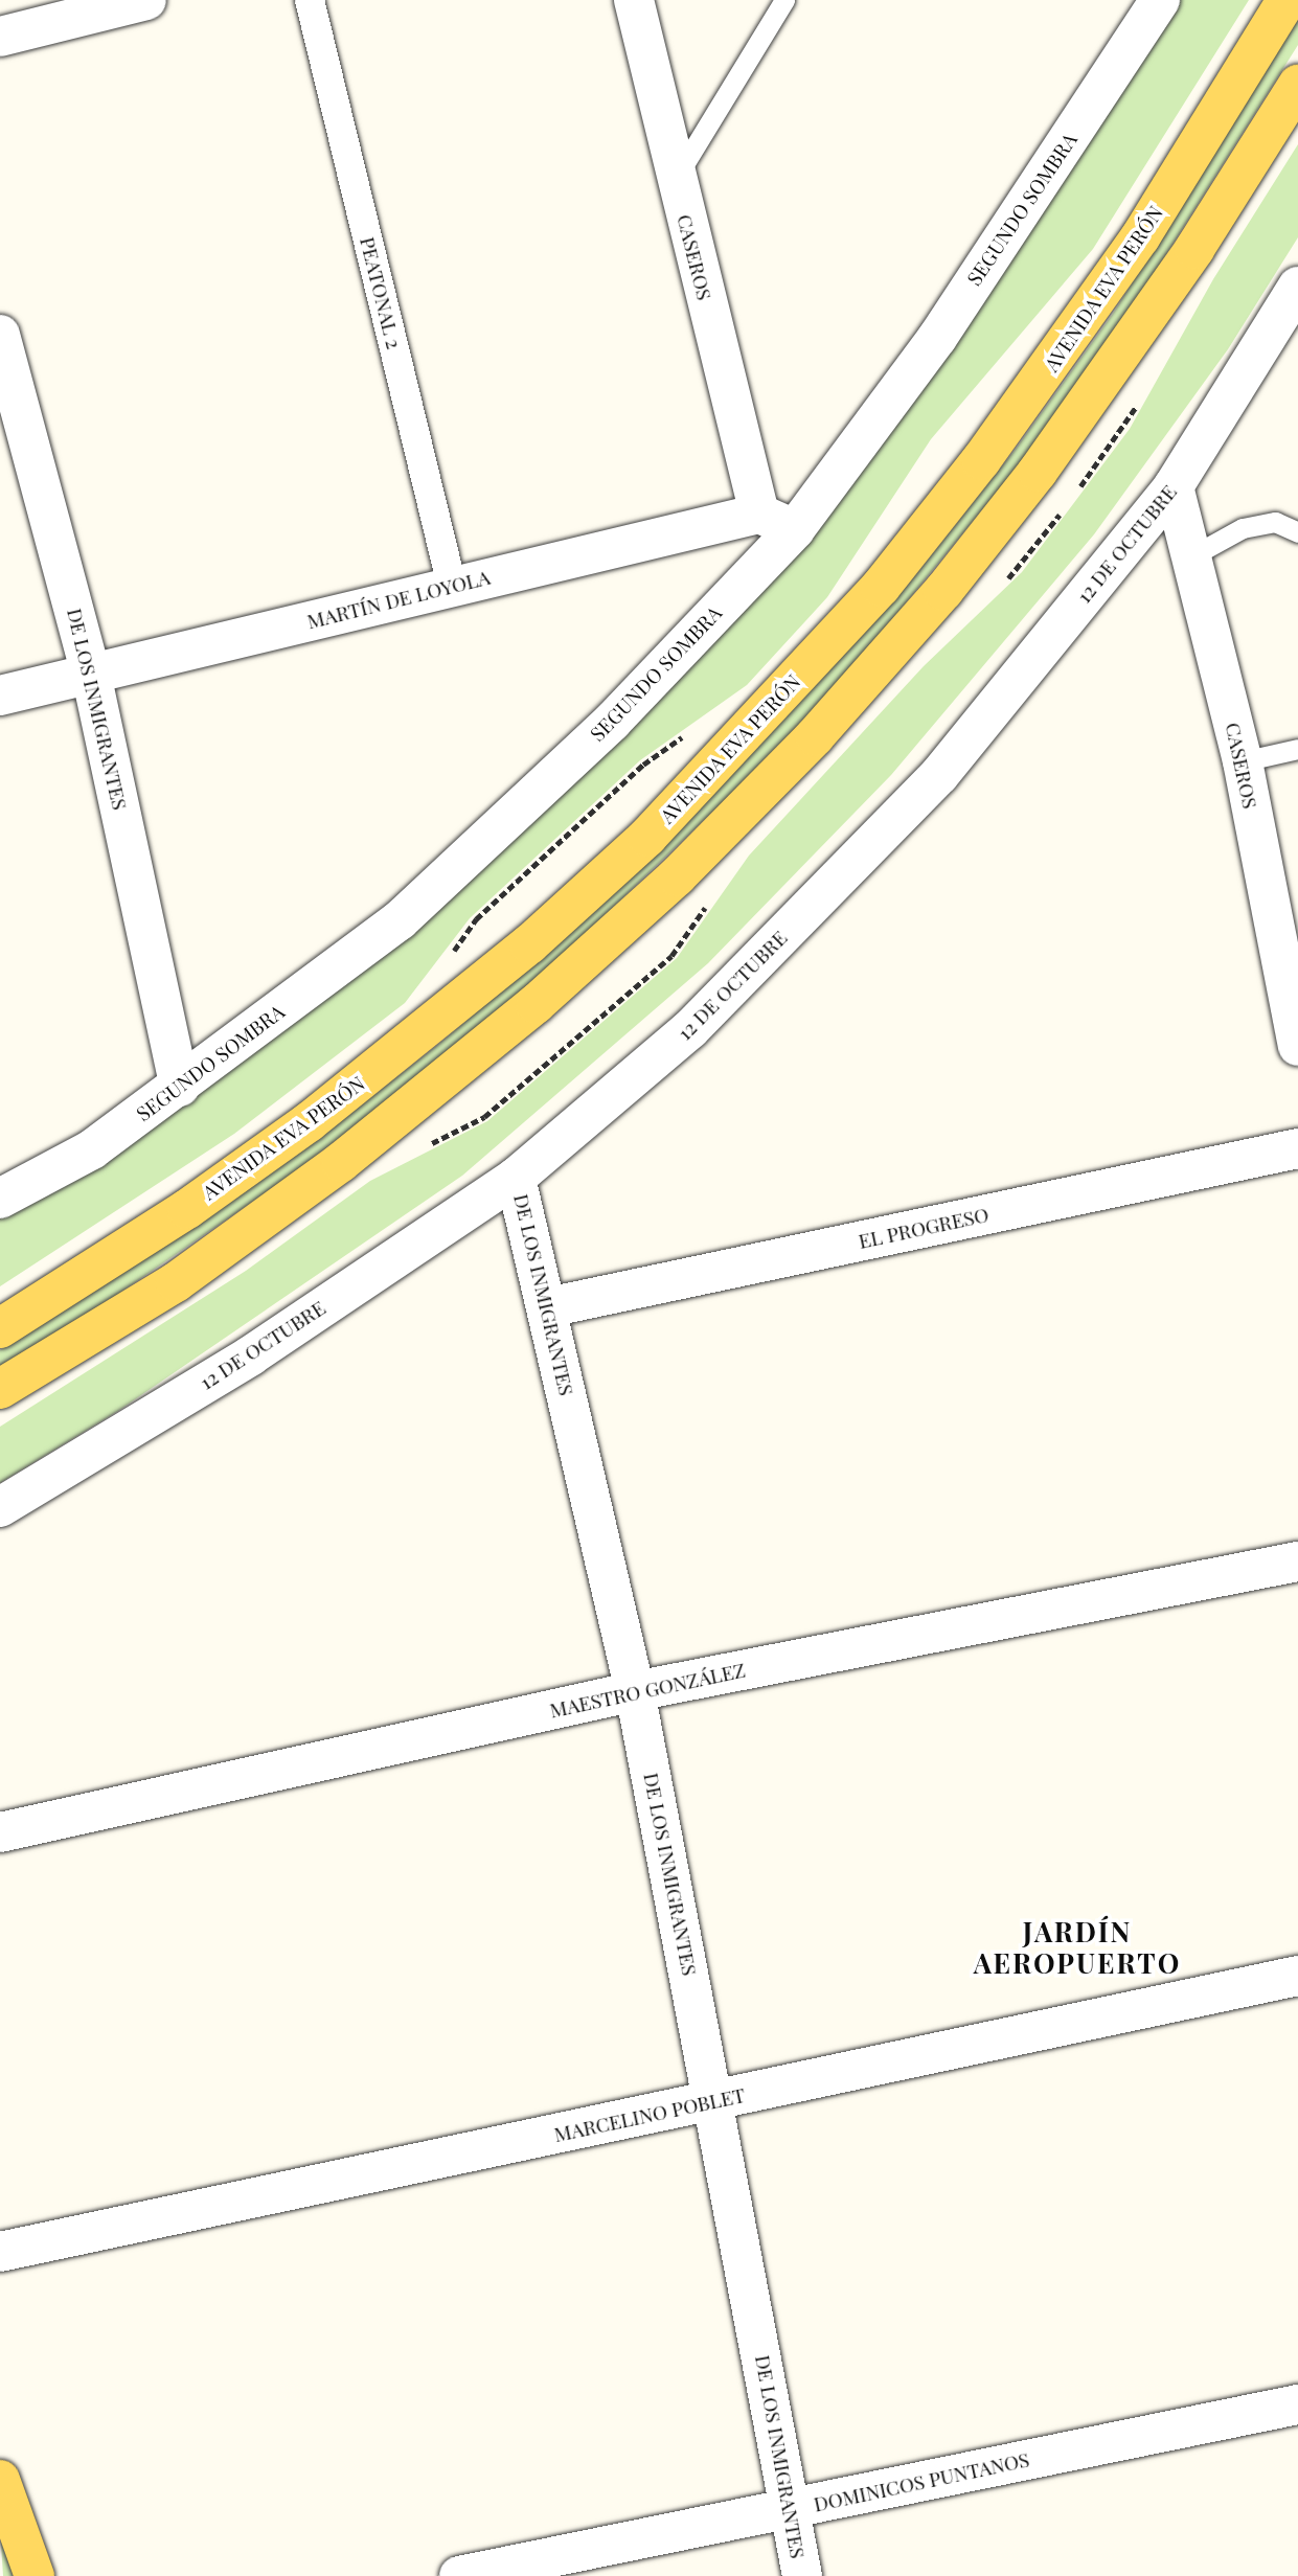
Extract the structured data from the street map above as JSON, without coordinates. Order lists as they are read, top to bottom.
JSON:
{
  "streets": {
    "main road": ["AVENIDA EVA PERÓN"],
    "street": [
      "SEGUNDO SOMBRA",
      "CASEROS",
      "PEATONAL 2",
      "12 DE OCTUBRE",
      "MARTÍN DE LOYOLA",
      "DE LOS INMIGRANTES",
      "EL PROGRESO",
      "MAESTRO GONZÁLEZ",
      "MARCELINO POBLET",
      "DOMINICOS PUNTANOS"
    ]
  },
  "crossings": [
    ["SEGUNDO SOMBRA", "DE LOS INMIGRANTES"],
    ["CASEROS", "12 DE OCTUBRE"],
    ["CASEROS", "MARTÍN DE LOYOLA"],
    ["PEATONAL 2", "MARTÍN DE LOYOLA"],
    ["12 DE OCTUBRE", "DE LOS INMIGRANTES"],
    ["MARTÍN DE LOYOLA", "DE LOS INMIGRANTES"],
    ["DE LOS INMIGRANTES", "EL PROGRESO"],
    ["DE LOS INMIGRANTES", "MAESTRO GONZÁLEZ"],
    ["DE LOS INMIGRANTES", "MARCELINO POBLET"],
    ["DE LOS INMIGRANTES", "DOMINICOS PUNTANOS"]
  ],
  "districts": ["JARDÍN AEROPUERTO"]
}
